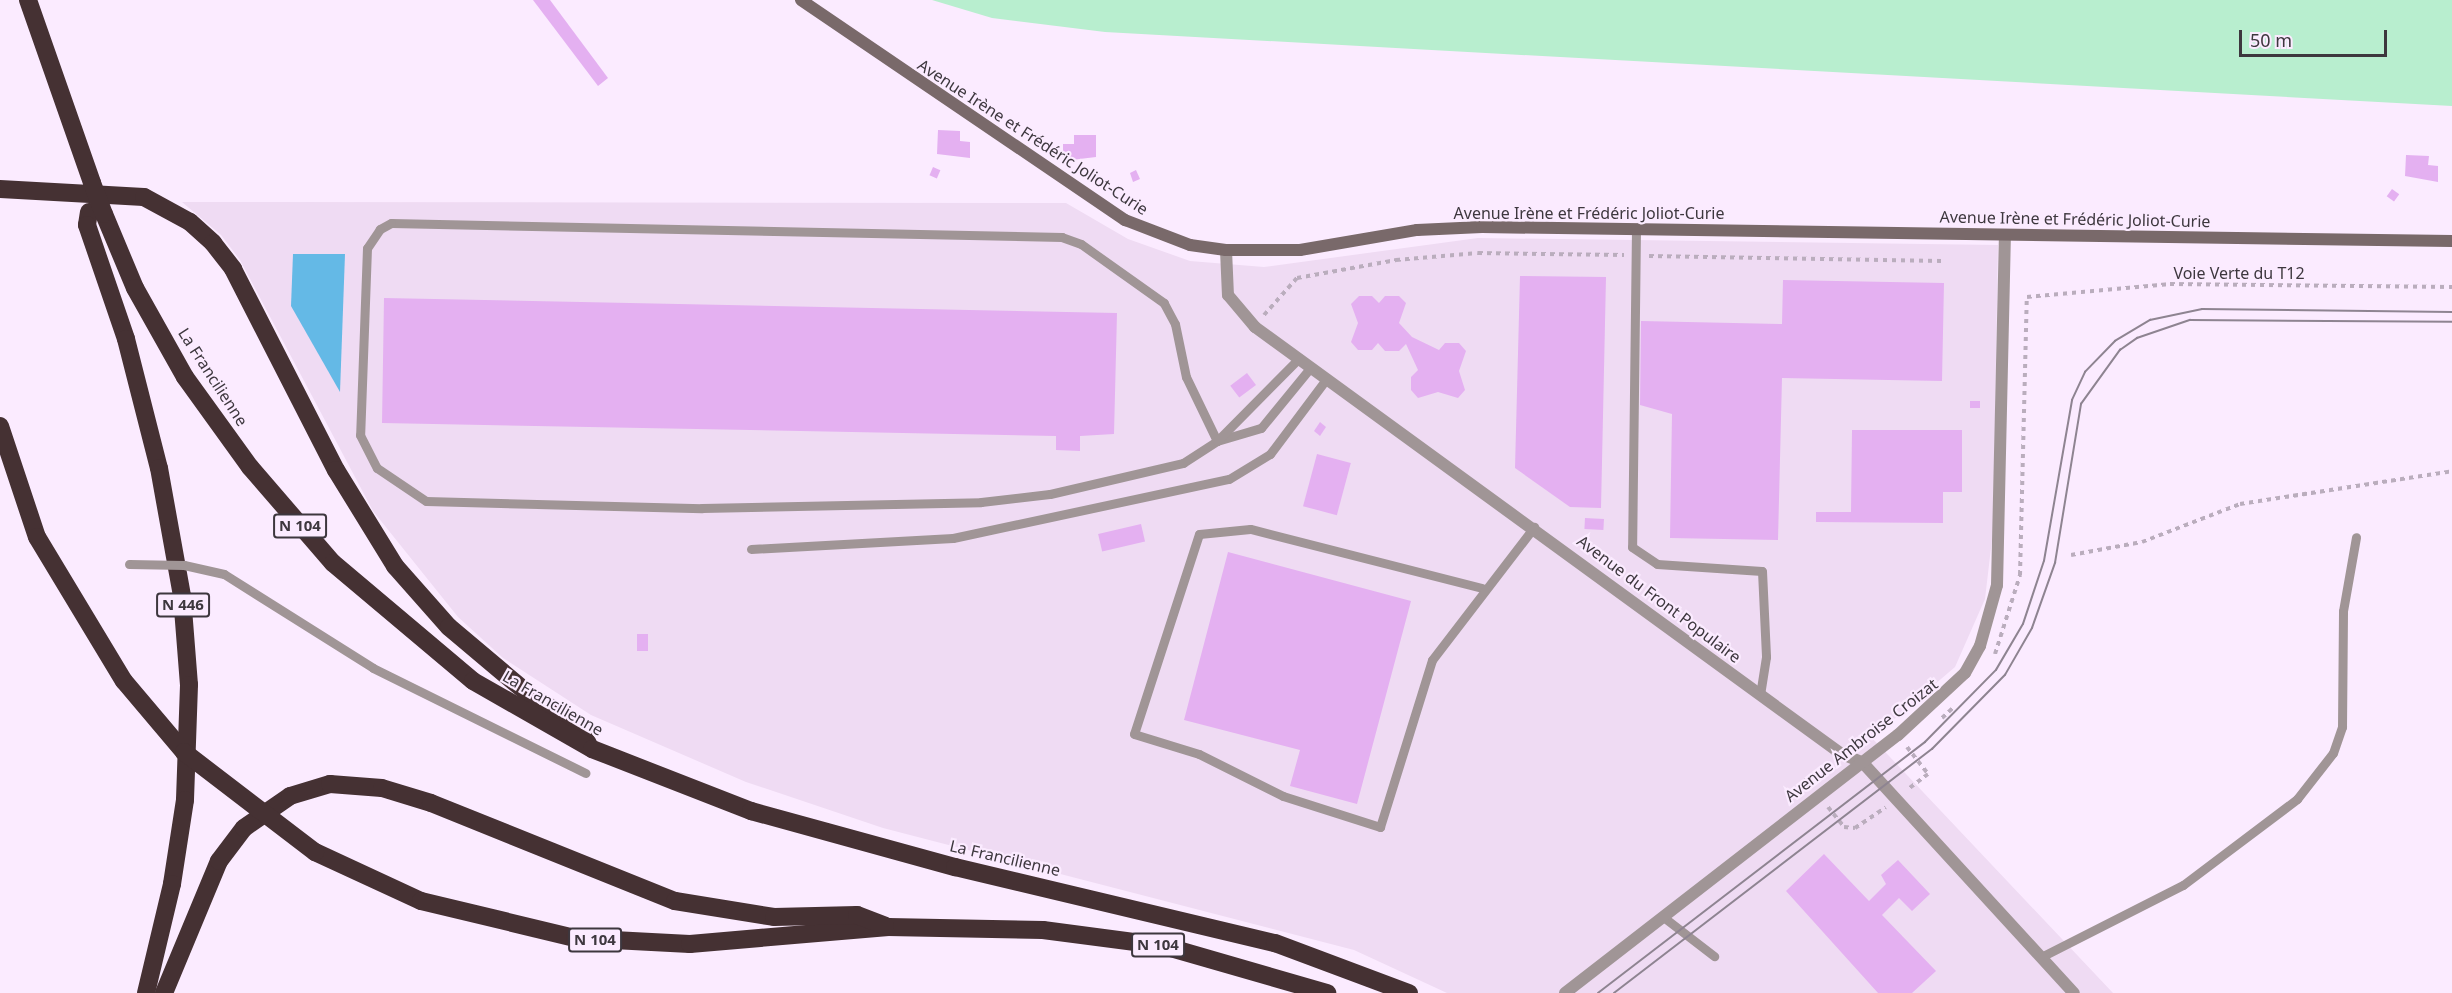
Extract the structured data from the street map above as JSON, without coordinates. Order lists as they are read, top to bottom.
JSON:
{
  "streets": {
    "highway": ["La Francilienne", "N 104", "N 446"],
    "main road": ["Avenue Irène et Frédéric Joliot-Curie"],
    "street": ["Avenue du Front Populaire", "Avenue Ambroise Croizat"],
    "path": ["Voie Verte du T12"]
  },
  "crossings": [
    ["Avenue Irène et Frédéric Joliot-Curie", "Avenue du Front Populaire"],
    ["Avenue Irène et Frédéric Joliot-Curie", "Avenue Ambroise Croizat"],
    ["La Francilienne", "N 446"],
    ["Avenue du Front Populaire", "Avenue Ambroise Croizat"]
  ],
  "scale_bar": "50 m"
}
